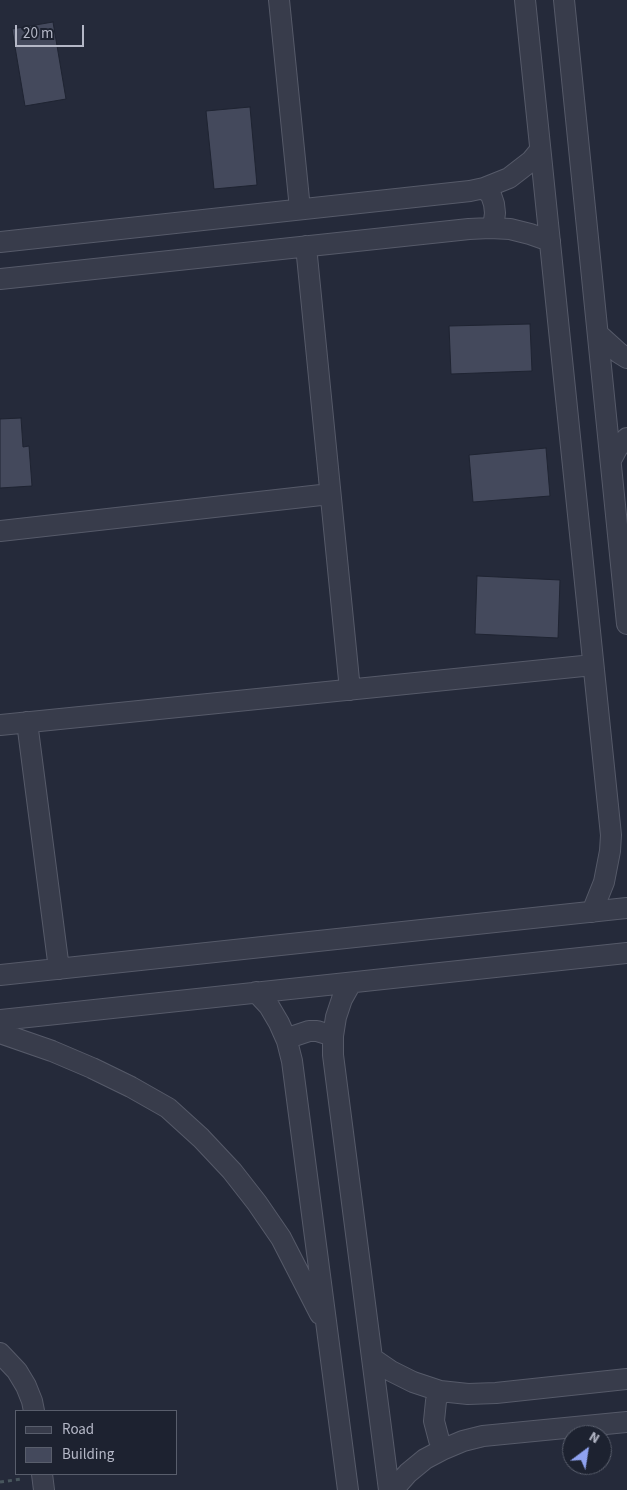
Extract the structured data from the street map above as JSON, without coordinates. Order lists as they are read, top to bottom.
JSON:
{
  "legend": ["Road", "Building"],
  "scale_bar": "20 m",
  "north": "top right"
}
